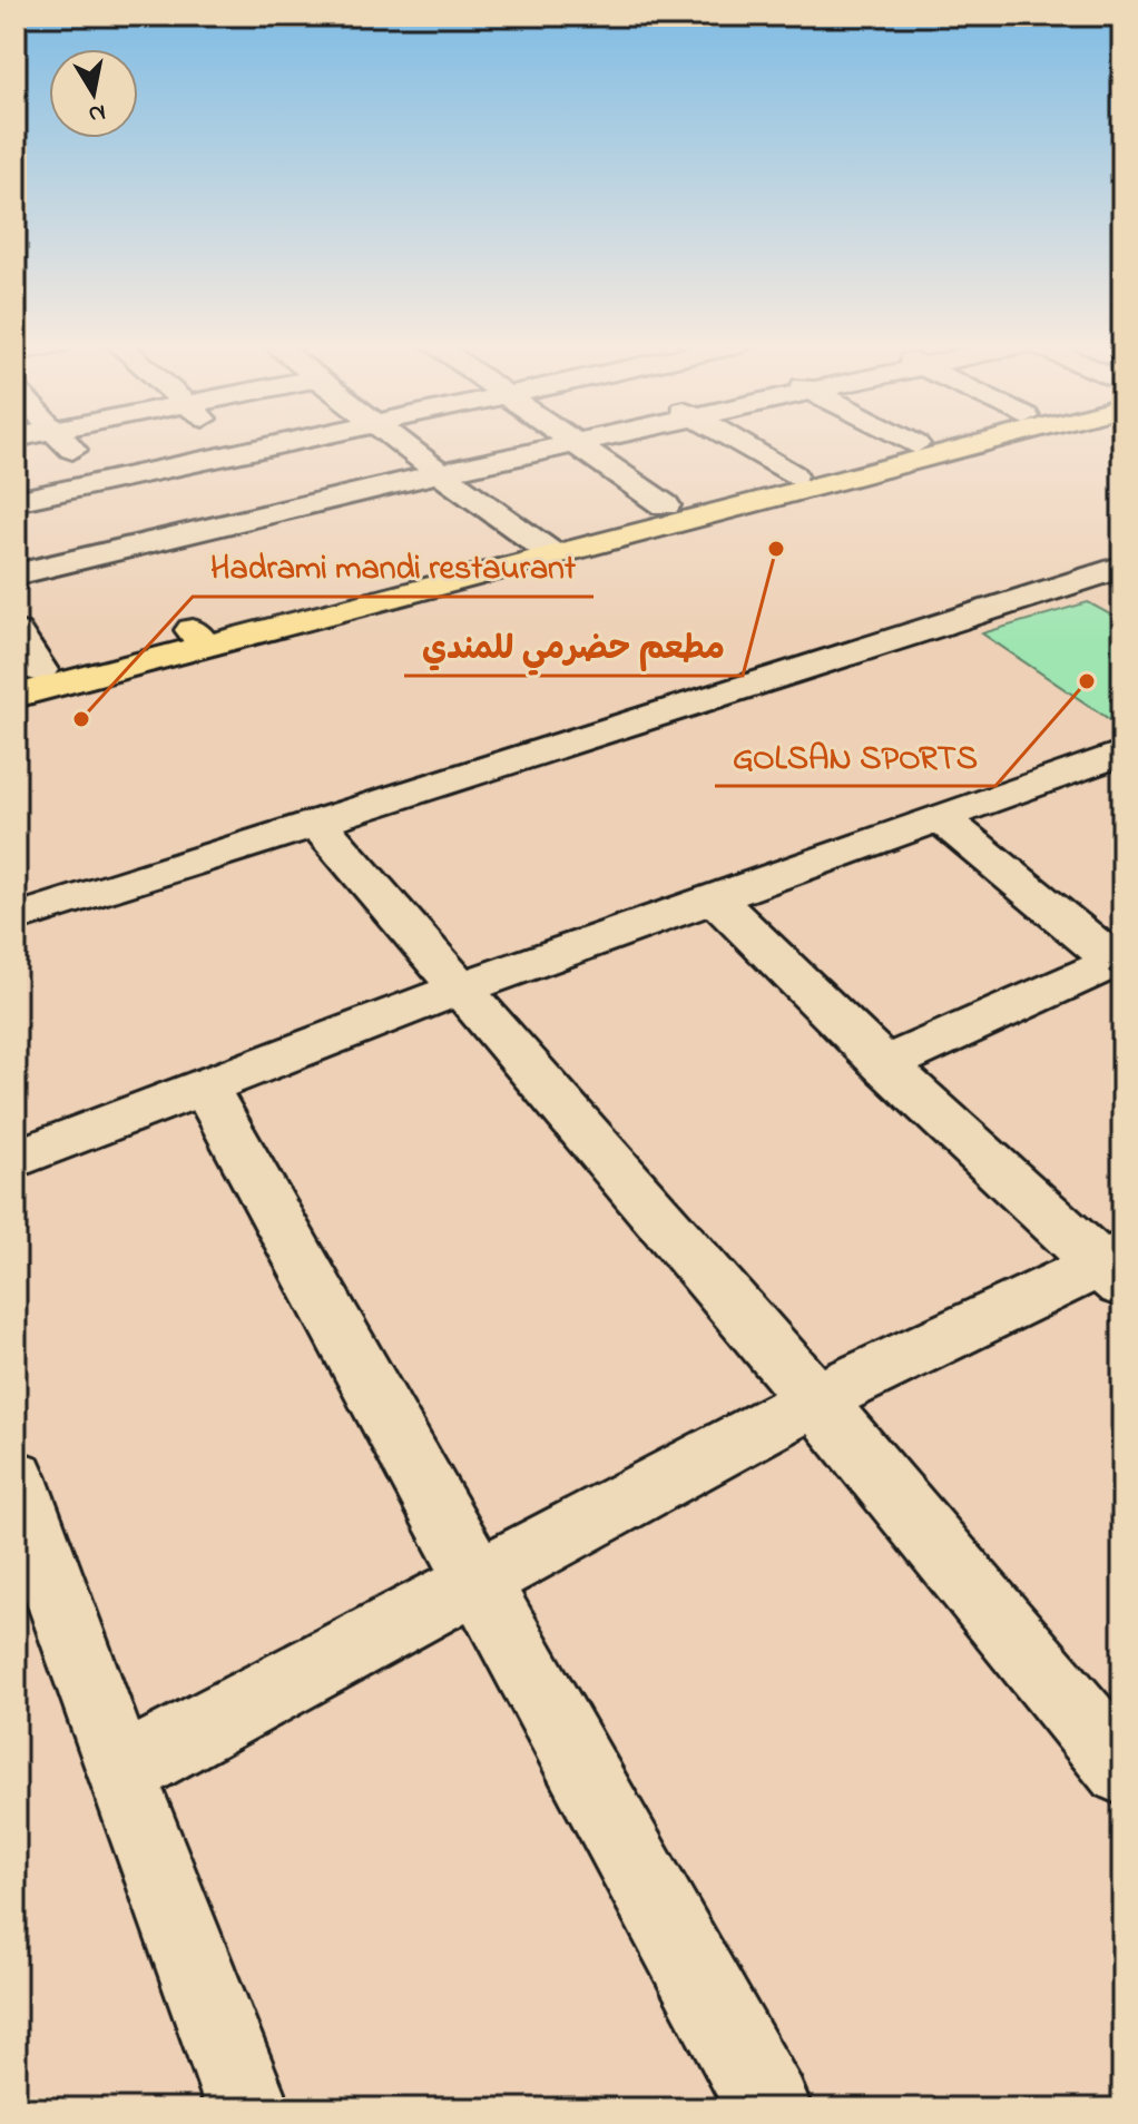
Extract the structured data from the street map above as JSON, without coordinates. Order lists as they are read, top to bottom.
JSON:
{
  "places": ["مطعم حضرمي للمندي", "GOLSAN SPORTS", "Hadrami mandi restaurant"],
  "north": "bottom"
}
